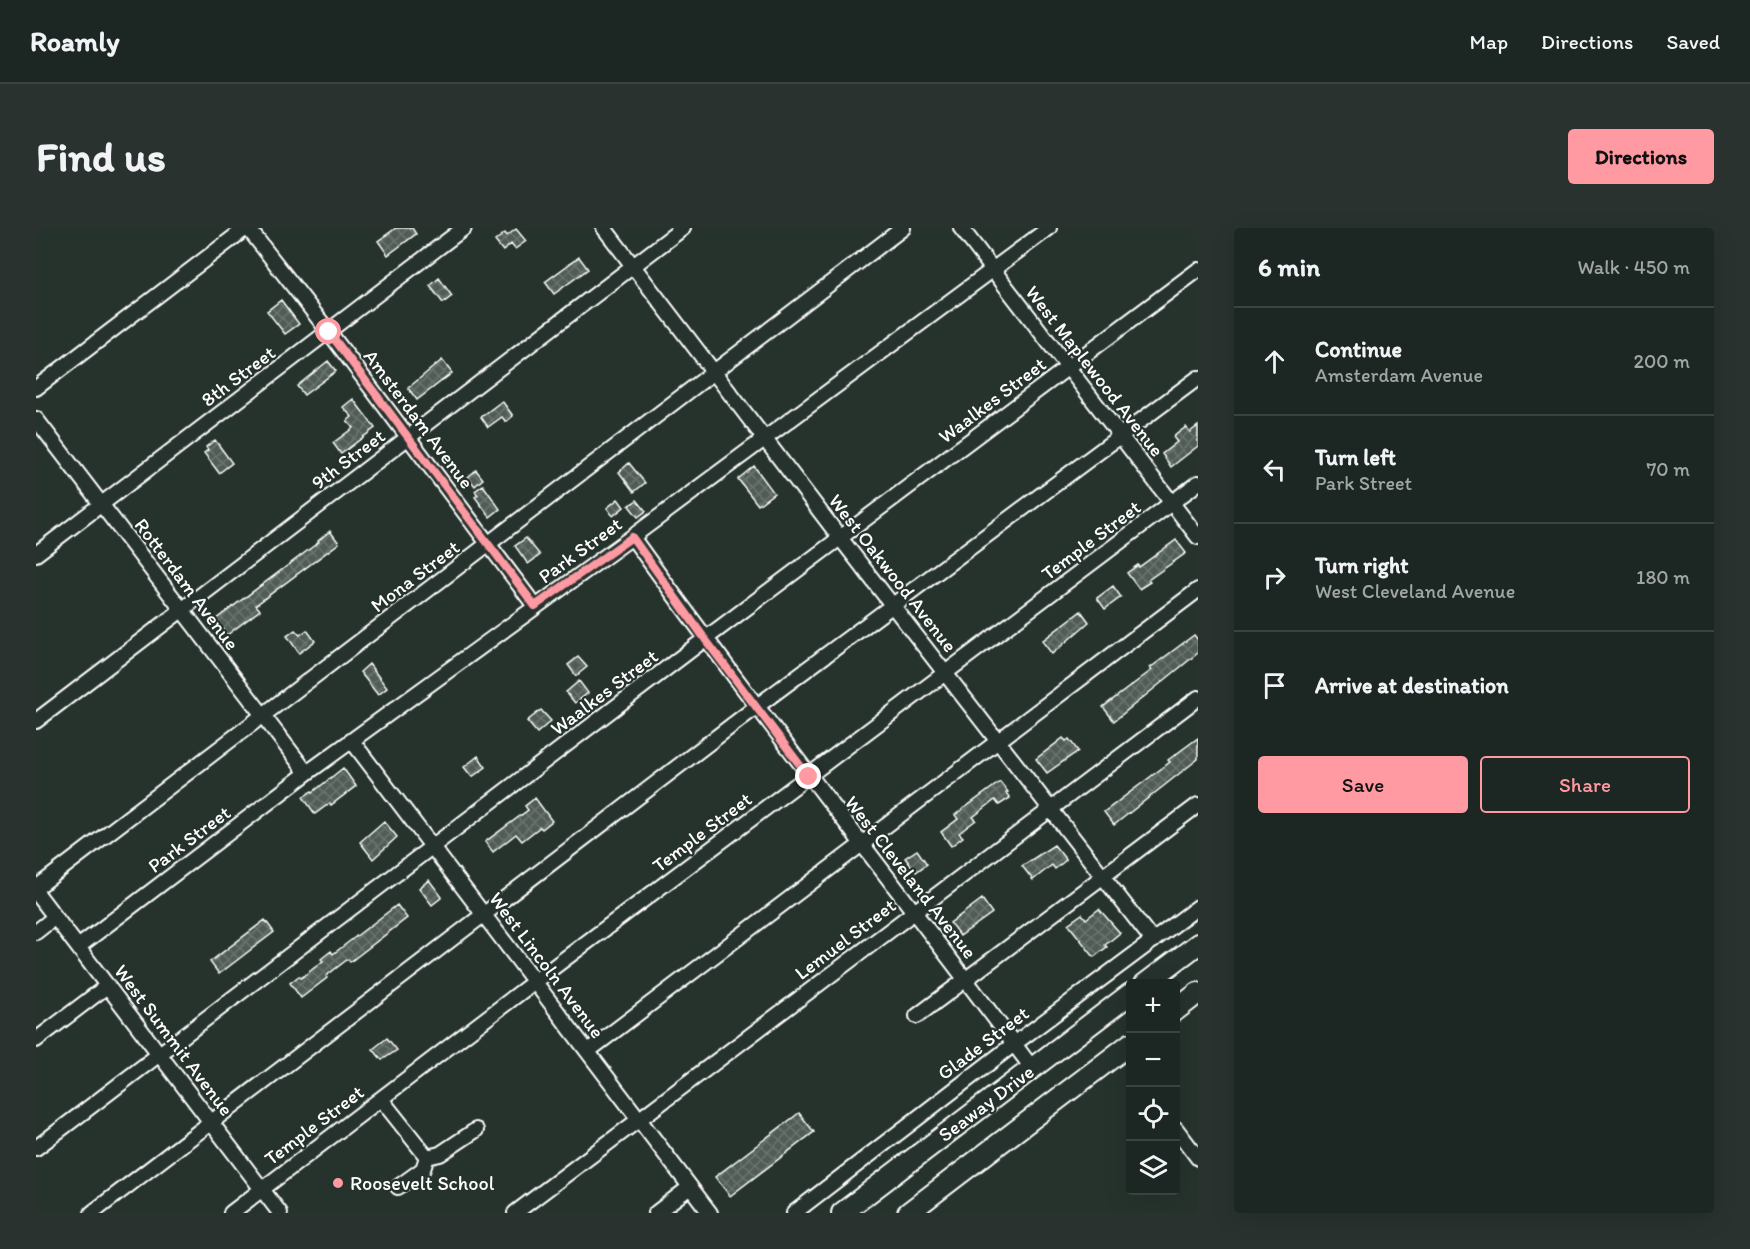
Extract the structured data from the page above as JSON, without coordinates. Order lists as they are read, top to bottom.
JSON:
{
  "streets": {
    "highway": ["Seaway Drive"],
    "street": [
      "West Maplewood Avenue",
      "8th Street",
      "Waalkes Street",
      "Amsterdam Avenue",
      "9th Street",
      "Temple Street",
      "Park Street",
      "West Oakwood Avenue",
      "Mona Street",
      "Rotterdam Avenue",
      "West Cleveland Avenue",
      "Lemuel Street",
      "West Lincoln Avenue",
      "West Summit Avenue",
      "Glade Street"
    ]
  },
  "crossings": [
    ["West Maplewood Avenue", "Waalkes Street"],
    ["West Maplewood Avenue", "Temple Street"],
    ["West Maplewood Avenue", "Park Street"],
    ["8th Street", "Amsterdam Avenue"],
    ["8th Street", "Rotterdam Avenue"],
    ["Waalkes Street", "West Oakwood Avenue"],
    ["Waalkes Street", "West Cleveland Avenue"],
    ["Waalkes Street", "West Lincoln Avenue"],
    ["Waalkes Street", "West Summit Avenue"],
    ["Amsterdam Avenue", "9th Street"],
    ["Amsterdam Avenue", "Park Street"],
    ["Amsterdam Avenue", "Mona Street"],
    ["9th Street", "West Oakwood Avenue"],
    ["9th Street", "Rotterdam Avenue"],
    ["Temple Street", "West Oakwood Avenue"],
    ["Temple Street", "West Cleveland Avenue"],
    ["Temple Street", "West Lincoln Avenue"],
    ["Temple Street", "West Summit Avenue"],
    ["Park Street", "West Oakwood Avenue"],
    ["Park Street", "Rotterdam Avenue"],
    ["Park Street", "West Cleveland Avenue"],
    ["Park Street", "West Lincoln Avenue"],
    ["Park Street", "West Summit Avenue"],
    ["West Oakwood Avenue", "Mona Street"],
    ["West Oakwood Avenue", "Lemuel Street"],
    ["West Oakwood Avenue", "Glade Street"],
    ["Mona Street", "Rotterdam Avenue"],
    ["Mona Street", "West Summit Avenue"],
    ["West Cleveland Avenue", "Lemuel Street"],
    ["West Cleveland Avenue", "Glade Street"],
    ["West Cleveland Avenue", "Seaway Drive"],
    ["Lemuel Street", "West Lincoln Avenue"]
  ],
  "places": ["Roosevelt School"],
  "page": {
    "header": "Roamly",
    "nav": ["Map", "Directions", "Saved"],
    "buttons": [
      "Directions",
      ["Save", "Share"]
    ],
    "title": "Find us",
    "heading": ["6 min", "Walk · 450 m"],
    "list": [
      ["Continue", "Amsterdam Avenue", "200 m"],
      ["Turn left", "Park Street", "70 m"],
      ["Turn right", "West Cleveland Avenue", "180 m"],
      "Arrive at destination"
    ],
    "map_buttons": ["+", "−"]
  }
}
